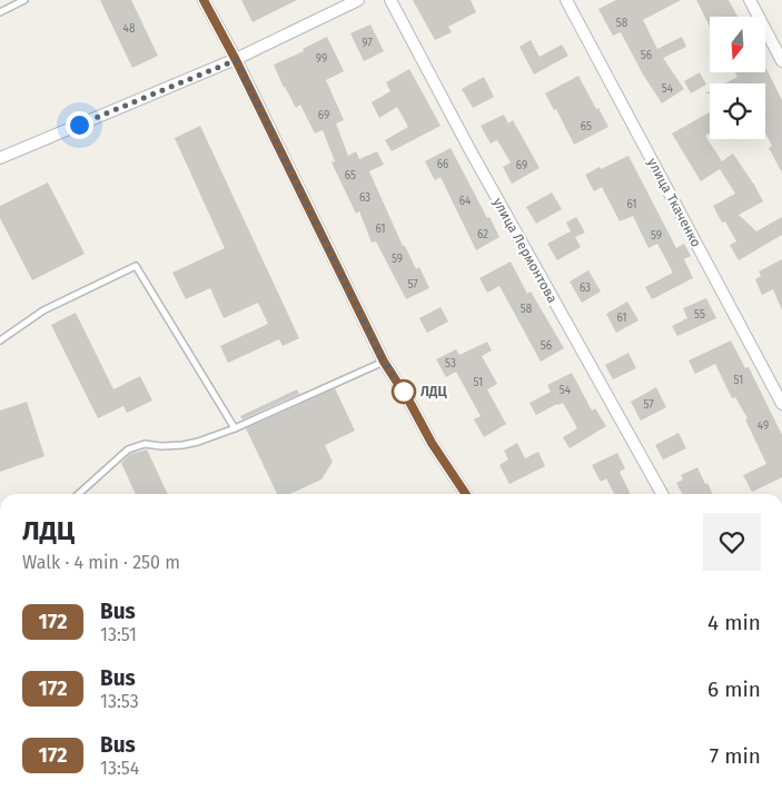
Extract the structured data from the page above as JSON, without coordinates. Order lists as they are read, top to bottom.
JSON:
{
  "streets": {
    "street": ["улица Ткаченко", "улица Лермонтова"]
  },
  "places": ["ЛДЦ"],
  "lines": ["bus line 172"],
  "house_numbers": [
    "58",
    "48",
    "97",
    "56",
    "99",
    "54",
    "69",
    "65",
    "66",
    "69",
    "65",
    "63",
    "64",
    "61",
    "61",
    "62",
    "59",
    "59",
    "57",
    "63",
    "58",
    "55",
    "61",
    "56",
    "53",
    "51",
    "51",
    "54",
    "57",
    "49"
  ],
  "north": "bottom",
  "page": {
    "heading": ["ЛДЦ", "Walk · 4 min · 250 m"],
    "list": [
      {
        "mark": "172",
        "name": "Bus",
        "note": "13:51",
        "value": "4 min"
      },
      {
        "mark": "172",
        "name": "Bus",
        "note": "13:53",
        "value": "6 min"
      },
      {
        "mark": "172",
        "name": "Bus",
        "note": "13:54",
        "value": "7 min"
      }
    ]
  }
}
